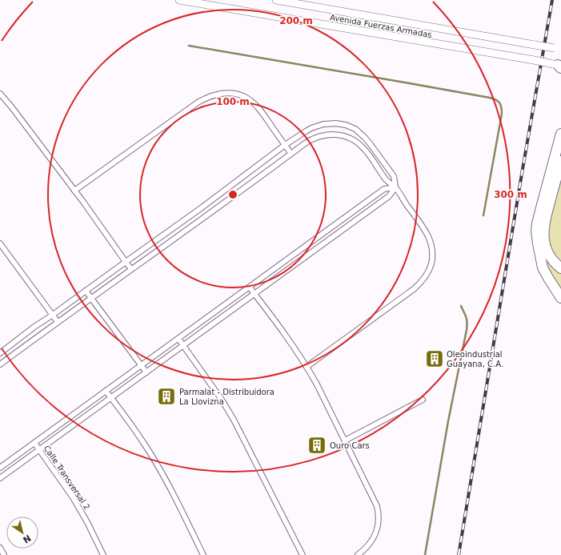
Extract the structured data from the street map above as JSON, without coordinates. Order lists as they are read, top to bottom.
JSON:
{
  "streets": {
    "street": ["Avenida Fuerzas Armadas", "Calle Transversal 2"]
  },
  "places": {
    "building": ["Oleoindustrial Guayana, C.A.", "Parmalat - Distribuidora La Llovizna", "Ouro Cars"]
  },
  "north": "bottom right",
  "rings": ["200 m", "100 m", "300 m"]
}
